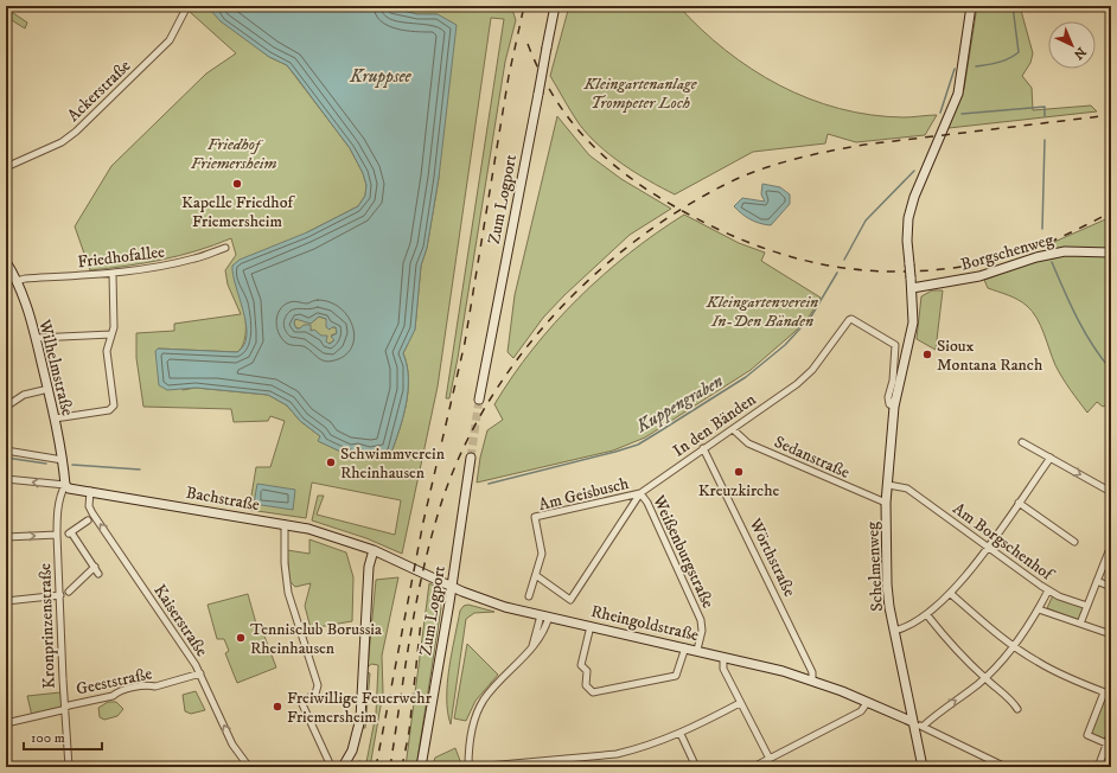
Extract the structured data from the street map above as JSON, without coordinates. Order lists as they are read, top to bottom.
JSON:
{
  "streets": {
    "street": [
      "Ackerstraße",
      "Zum Logport",
      "Borgschenweg",
      "Friedhofallee",
      "Wilhelmstraße",
      "In den Bänden",
      "Sedanstraße",
      "Am Geisbusch",
      "Bachstraße",
      "Am Borgschenhof",
      "Weißenburgstraße",
      "Wörthstraße",
      "Schelmenweg",
      "Kaiserstraße",
      "Rheingoldstraße",
      "Kronprinzenstraße",
      "Geeststraße"
    ]
  },
  "crossings": [
    ["Zum Logport", "Rheingoldstraße"],
    ["Borgschenweg", "Schelmenweg"],
    ["Friedhofallee", "Wilhelmstraße"],
    ["Wilhelmstraße", "Bachstraße"],
    ["Wilhelmstraße", "Kronprinzenstraße"],
    ["In den Bänden", "Sedanstraße"],
    ["In den Bänden", "Am Geisbusch"],
    ["In den Bänden", "Weißenburgstraße"],
    ["In den Bänden", "Wörthstraße"],
    ["In den Bänden", "Schelmenweg"],
    ["Sedanstraße", "Schelmenweg"],
    ["Am Geisbusch", "Weißenburgstraße"],
    ["Bachstraße", "Kaiserstraße"],
    ["Bachstraße", "Rheingoldstraße"],
    ["Bachstraße", "Kronprinzenstraße"],
    ["Am Borgschenhof", "Schelmenweg"],
    ["Weißenburgstraße", "Rheingoldstraße"],
    ["Wörthstraße", "Rheingoldstraße"],
    ["Schelmenweg", "Rheingoldstraße"],
    ["Kaiserstraße", "Geeststraße"],
    ["Kronprinzenstraße", "Geeststraße"]
  ],
  "one_way": ["Kaiserstraße"],
  "water": ["Kruppsee", "Kuppengraben"],
  "parks": ["Kleingartenanlage Trompeter Loch", "Friedhof Friemersheim", "Kleingartenverein In-Den Bänden"],
  "places": [
    "Kapelle Friedhof Friemersheim",
    "Sioux Montana Ranch",
    "Schwimmverein Rheinhausen",
    "Kreuzkirche",
    "Tennisclub Borussia Rheinhausen",
    "Freiwillige Feuerwehr Friemersheim"
  ],
  "scale_bar": "100 m",
  "north": "bottom right"
}
